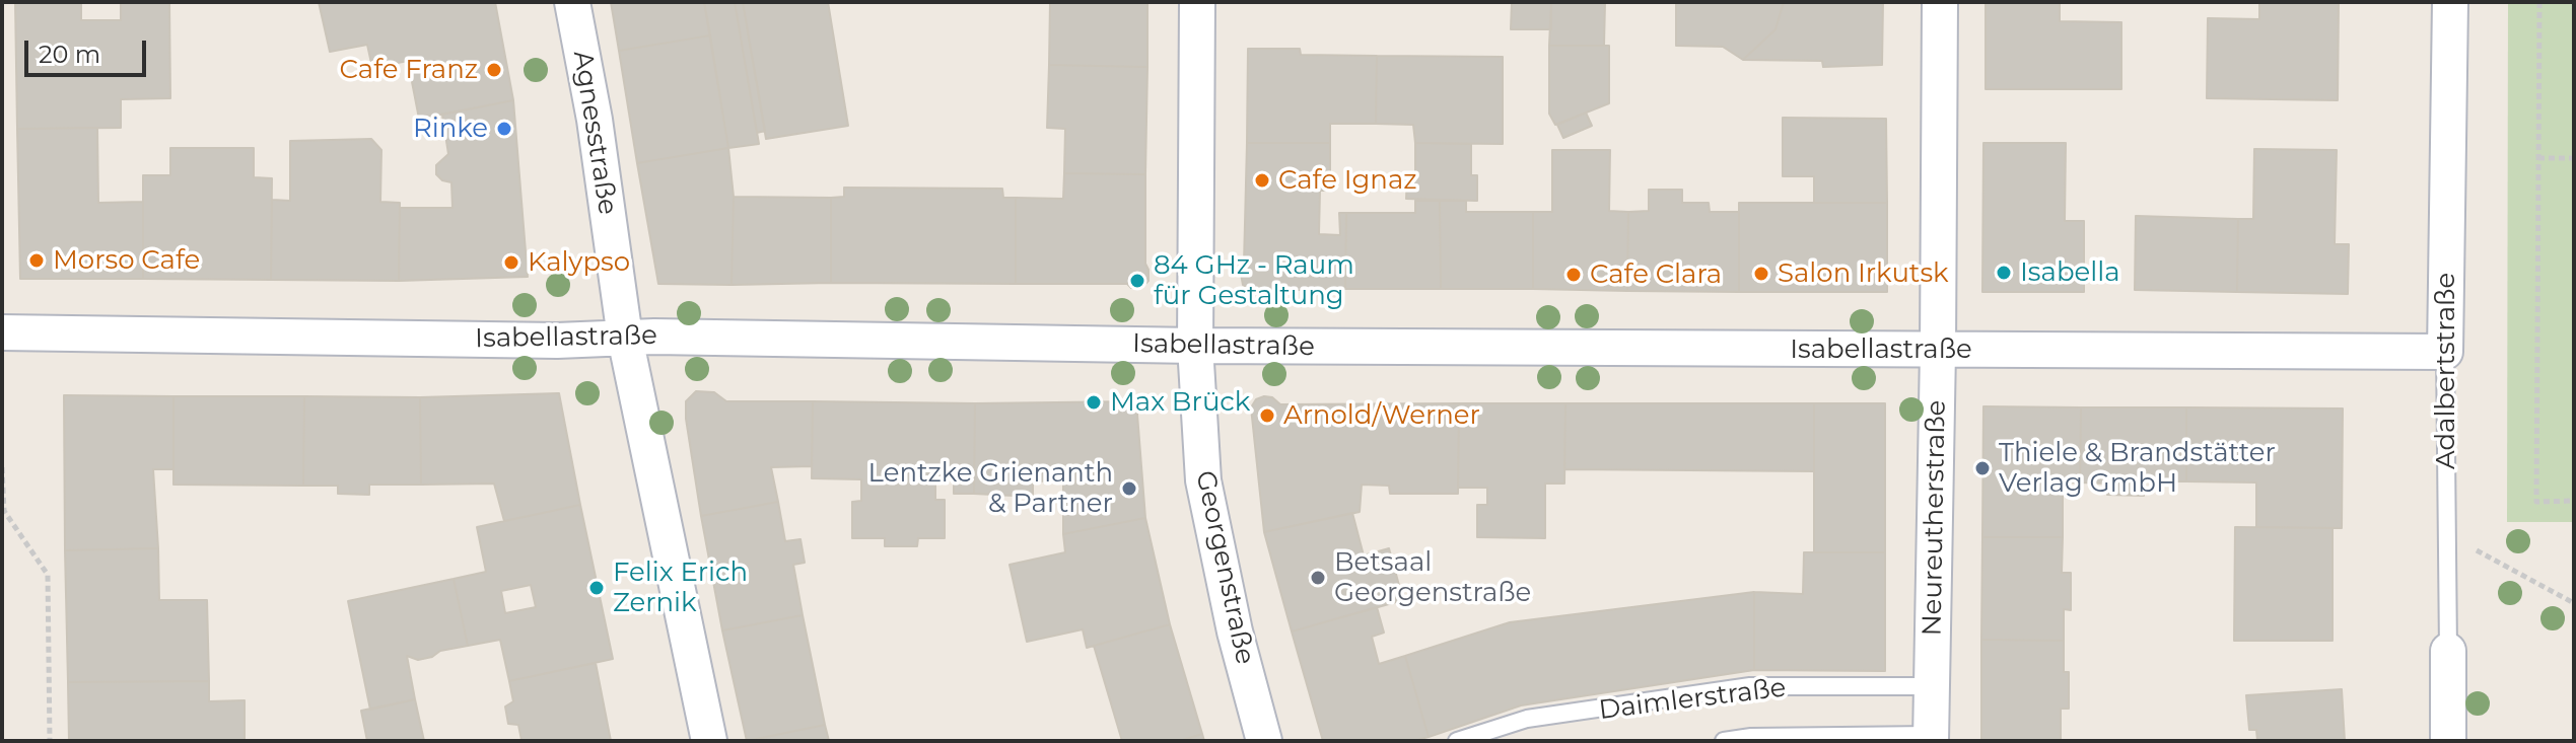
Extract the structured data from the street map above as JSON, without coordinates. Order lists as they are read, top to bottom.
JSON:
{
  "streets": {
    "street": [
      "Agnesstraße",
      "Isabellastraße",
      "Adalbertstraße",
      "Neureutherstraße",
      "Georgenstraße"
    ],
    "lane": ["Daimlerstraße"]
  },
  "crossings": [
    ["Agnesstraße", "Isabellastraße"],
    ["Isabellastraße", "Adalbertstraße"],
    ["Isabellastraße", "Neureutherstraße"],
    ["Isabellastraße", "Georgenstraße"],
    ["Neureutherstraße", "Daimlerstraße"]
  ],
  "places": [
    "Cafe Franz",
    "Rinke",
    "Cafe Ignaz",
    "Morso Cafe",
    "Kalypso",
    "Isabella",
    "Salon Irkutsk",
    "Cafe Clara",
    "84 GHz - Raum für Gestaltung",
    "Max Brück",
    "Arnold/Werner",
    "Thiele & Brandstätter Verlag GmbH",
    "Lentzke Grienanth & Partner",
    "Betsaal Georgenstraße",
    "Felix Erich Zernik"
  ],
  "scale_bar": "20 m"
}
